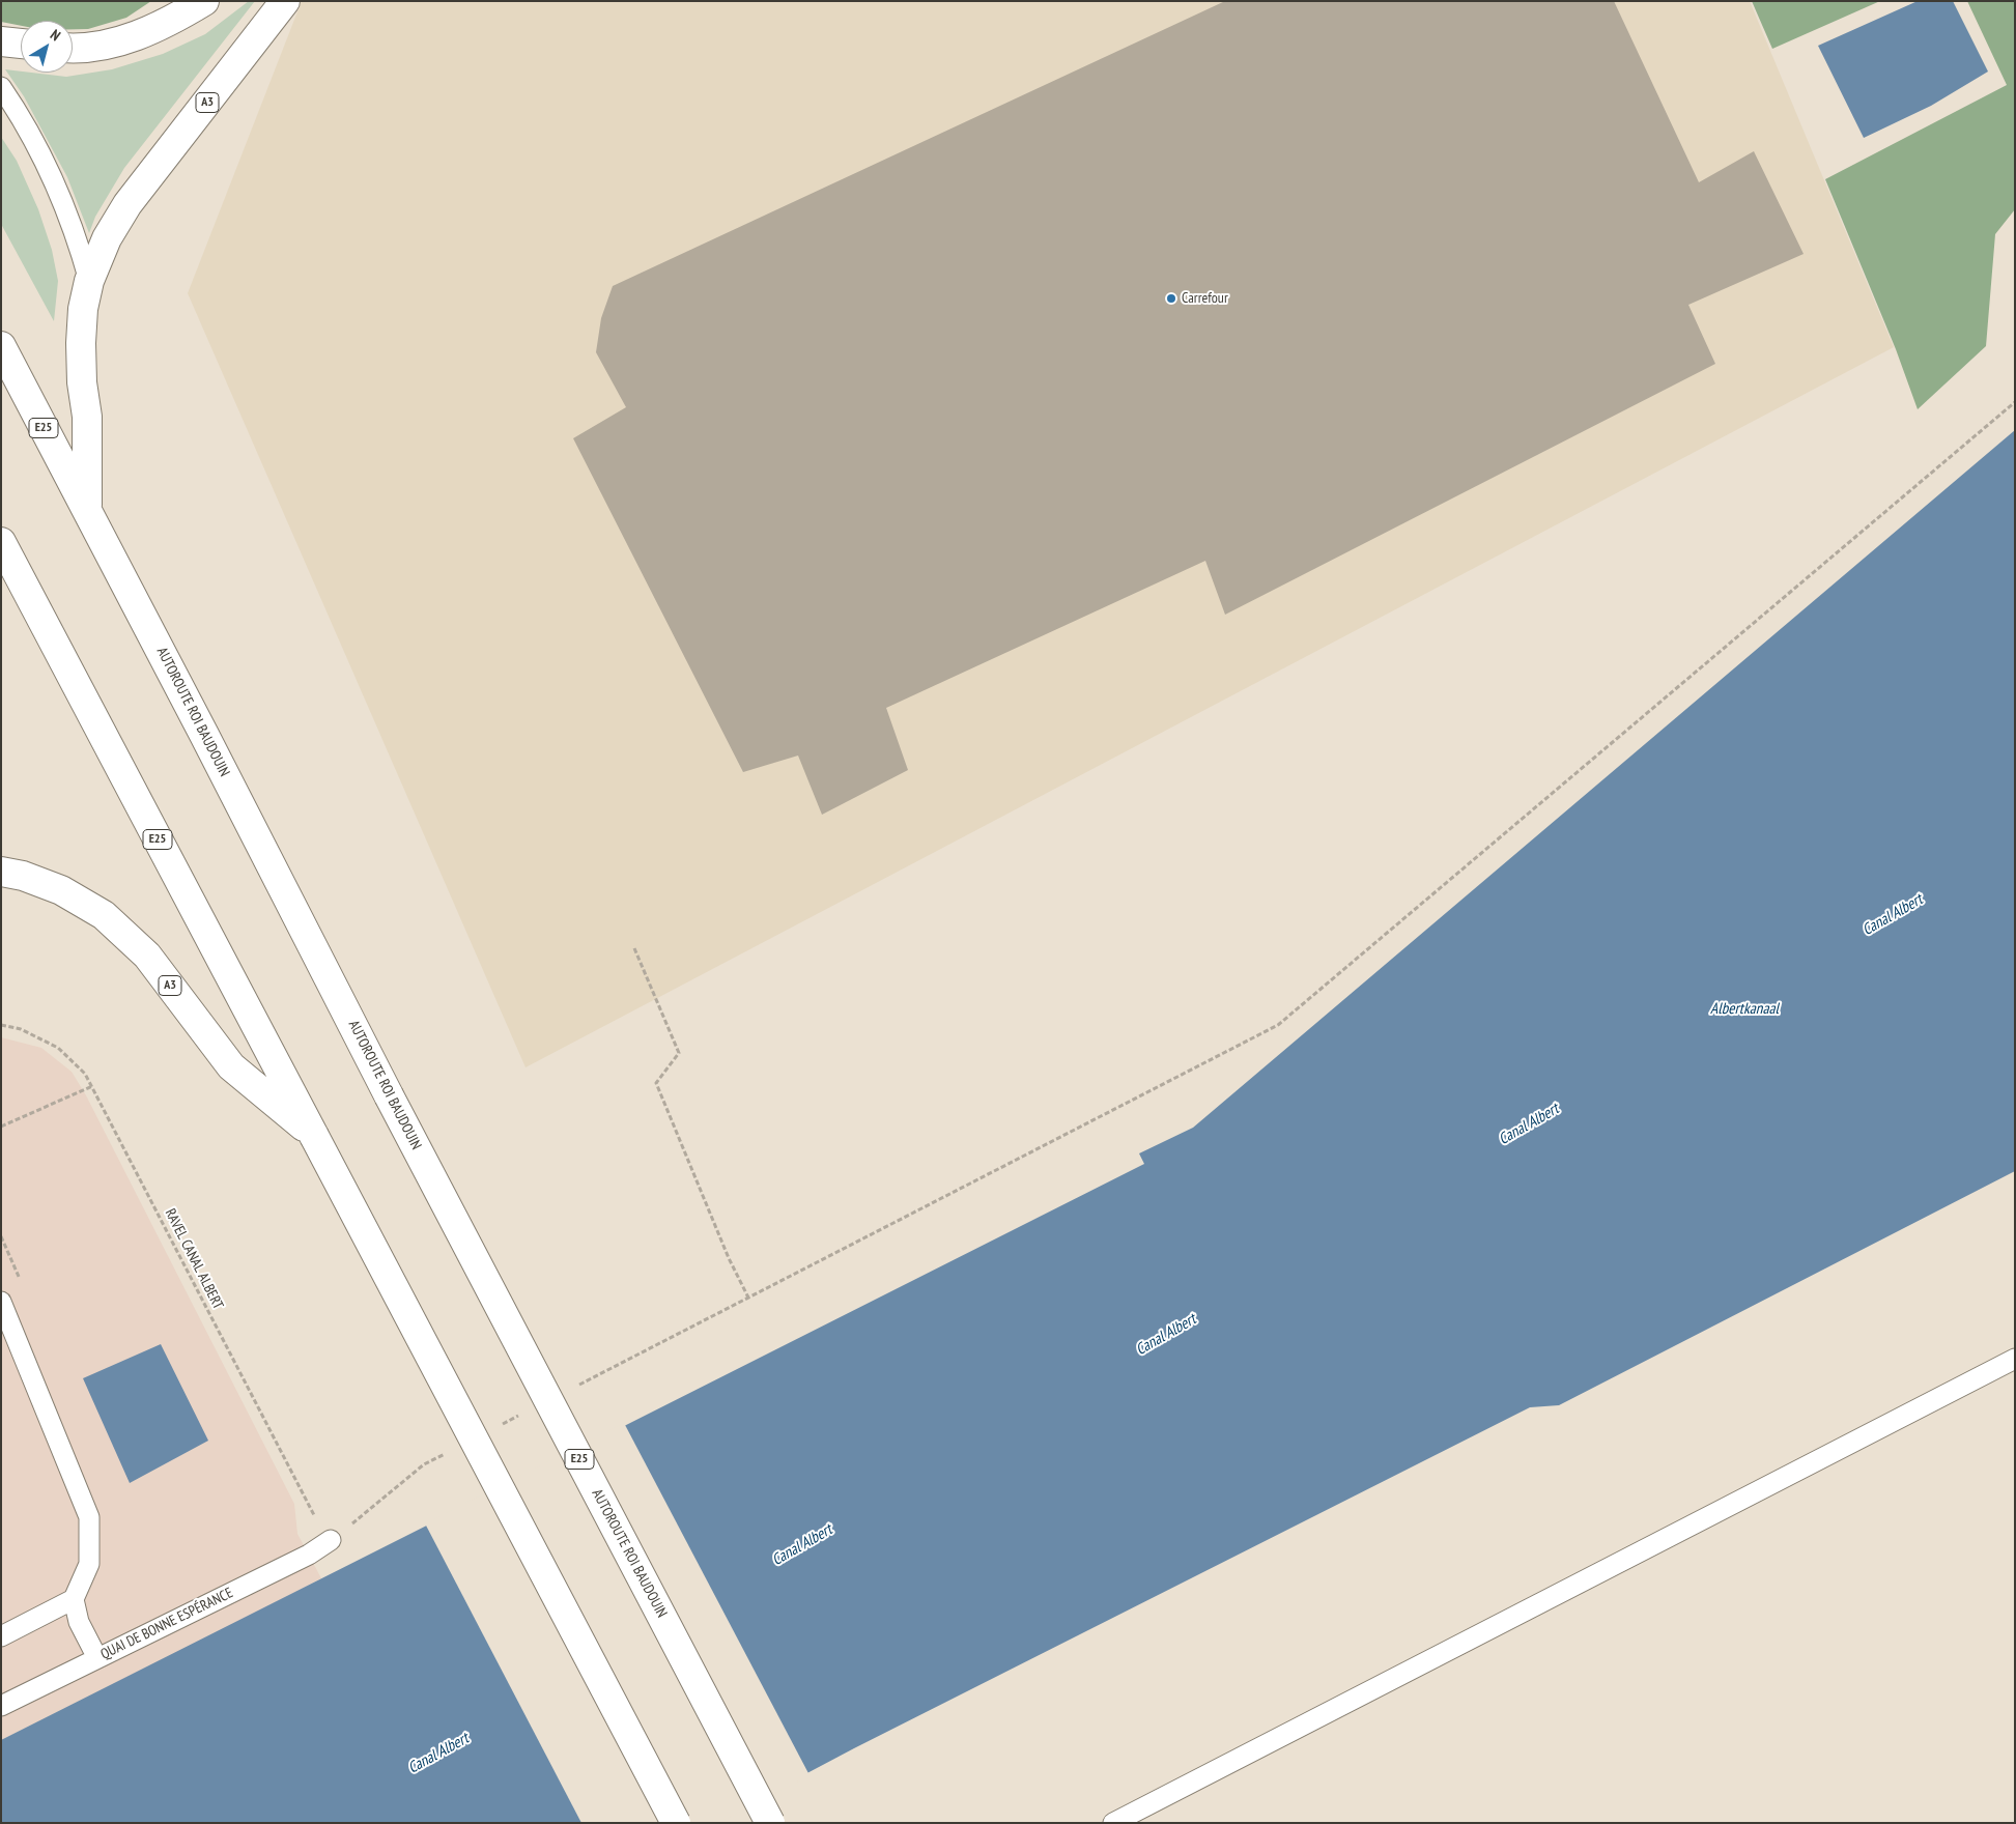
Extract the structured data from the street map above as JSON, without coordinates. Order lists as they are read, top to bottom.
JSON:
{
  "streets": {
    "highway": ["A3", "E25", "AUTOROUTE ROI BAUDOUIN"],
    "lane": ["QUAI DE BONNE ESPÉRANCE"],
    "path": ["RAVEL CANAL ALBERT"]
  },
  "crossings": [
    ["A3", "E25"],
    ["A3", "AUTOROUTE ROI BAUDOUIN"],
    ["RAVEL CANAL ALBERT", "QUAI DE BONNE ESPÉRANCE"]
  ],
  "water": ["Canal Albert", "Albertkanaal"],
  "places": ["Carrefour"],
  "north": "top right"
}
